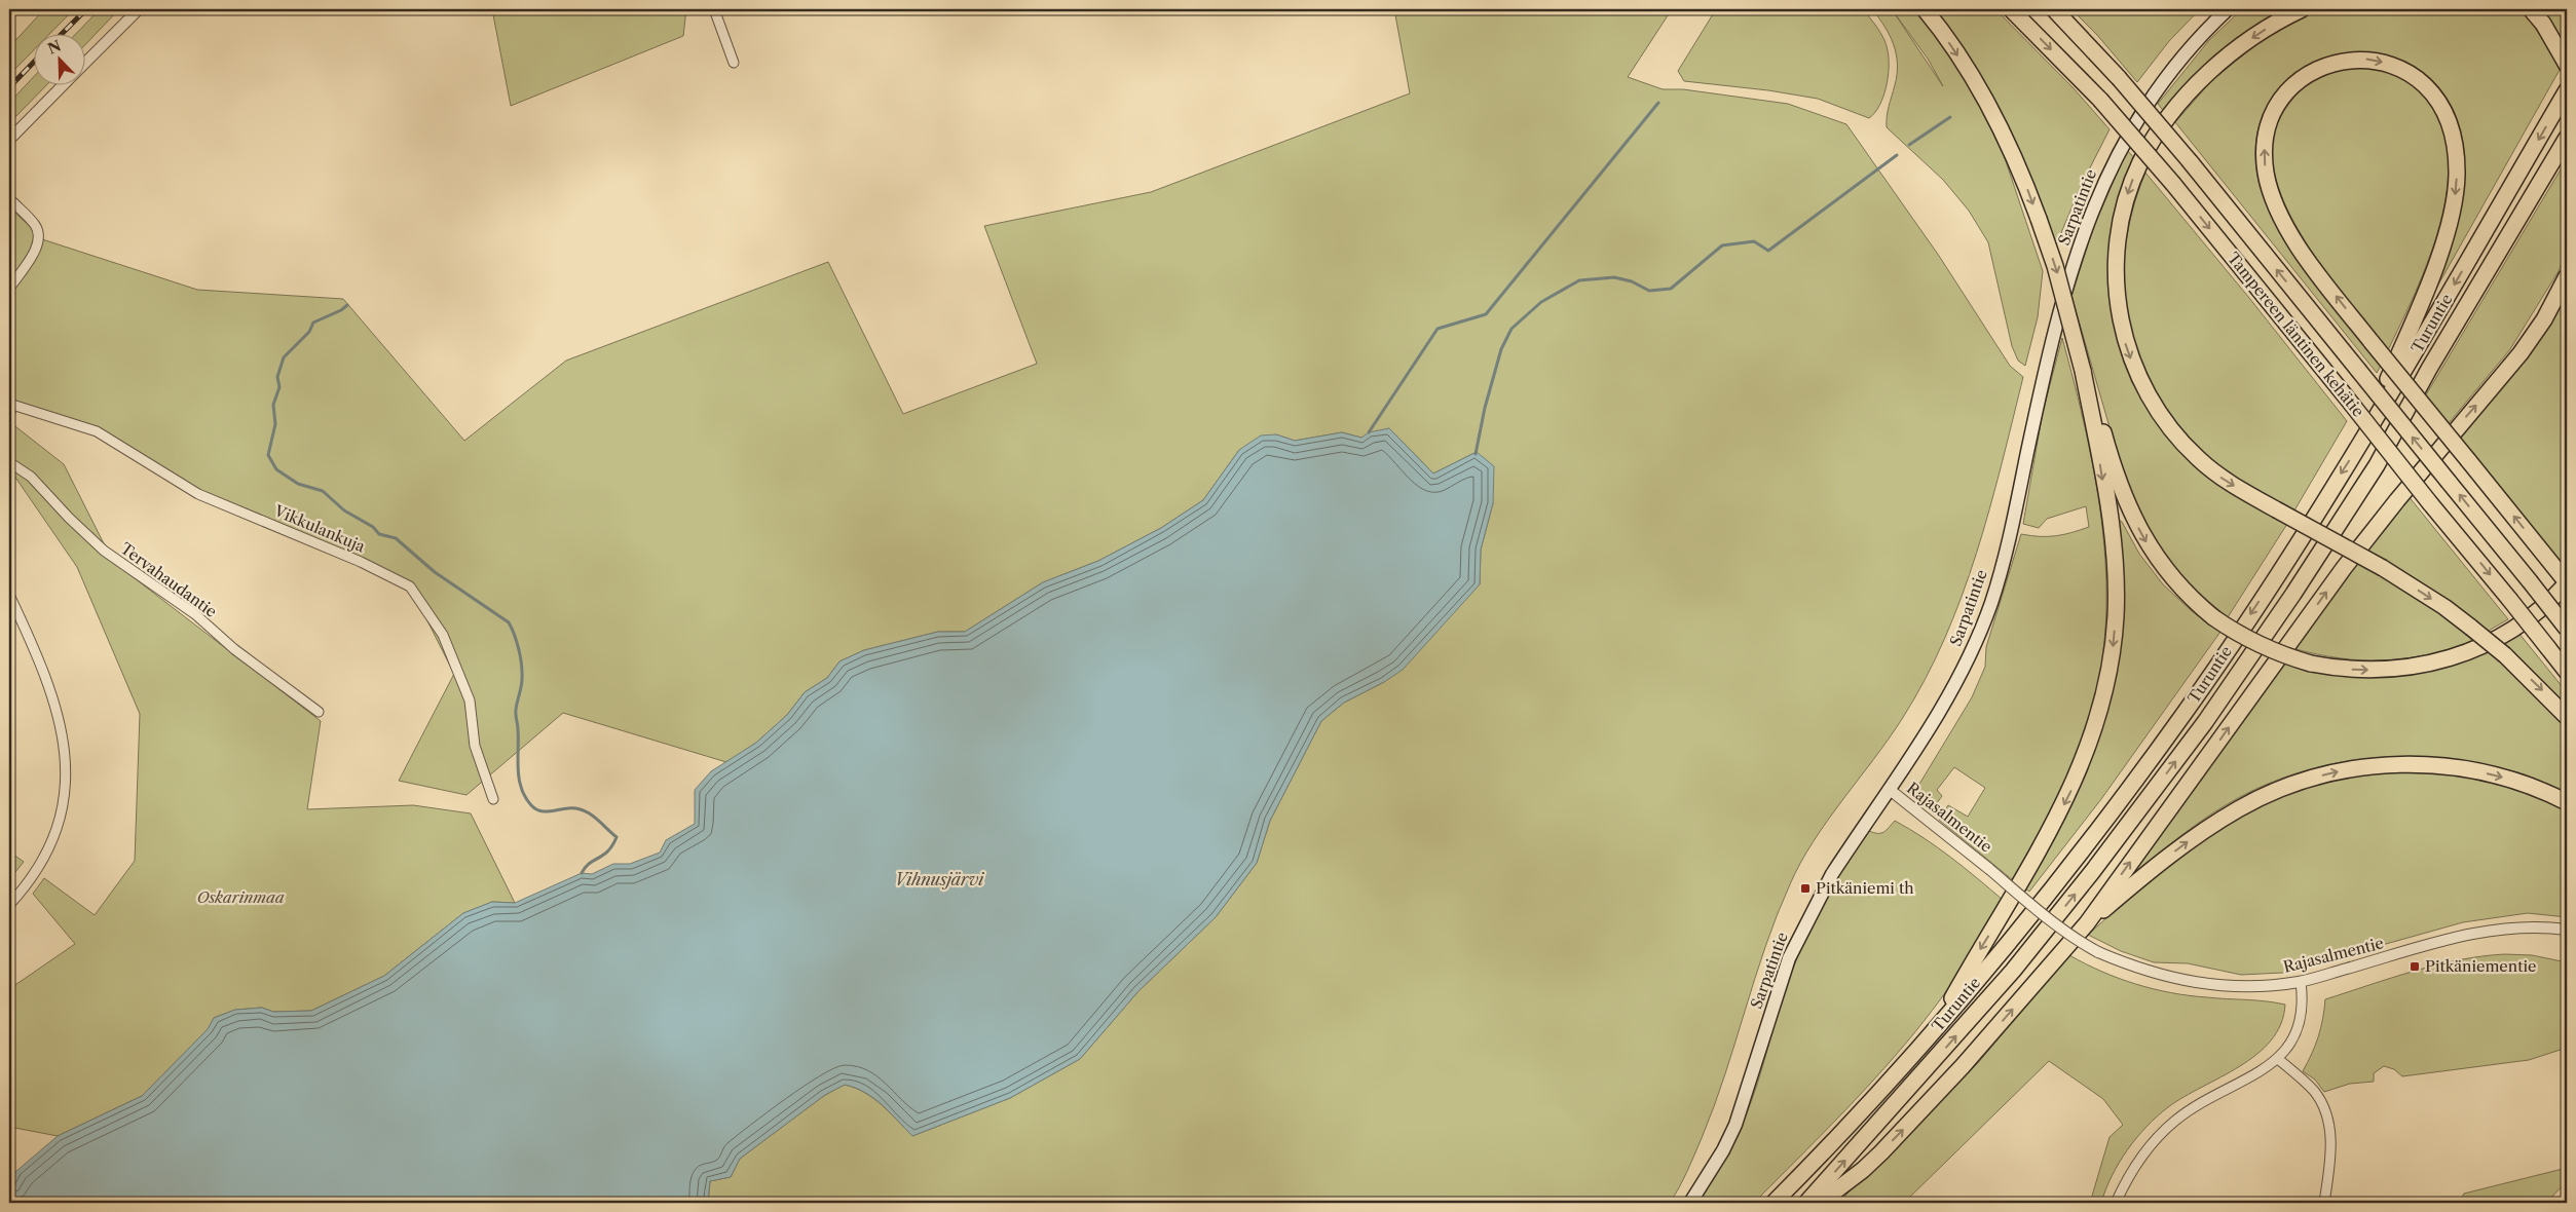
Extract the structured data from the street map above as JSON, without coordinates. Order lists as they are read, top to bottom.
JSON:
{
  "streets": {
    "highway": ["Turuntie", "Tampereen läntinen kehätie"],
    "main road": ["Sarpatintie"],
    "street": ["Vikkulankuja", "Tervahaudantie", "Rajasalmentie"]
  },
  "crossings": [
    ["Sarpatintie", "Rajasalmentie"]
  ],
  "water": ["Vihnusjärvi"],
  "parks": ["Oskarinmaa"],
  "places": {
    "transit": ["Pitkäniemi th", "Pitkäniementie"]
  },
  "north": "top left"
}
